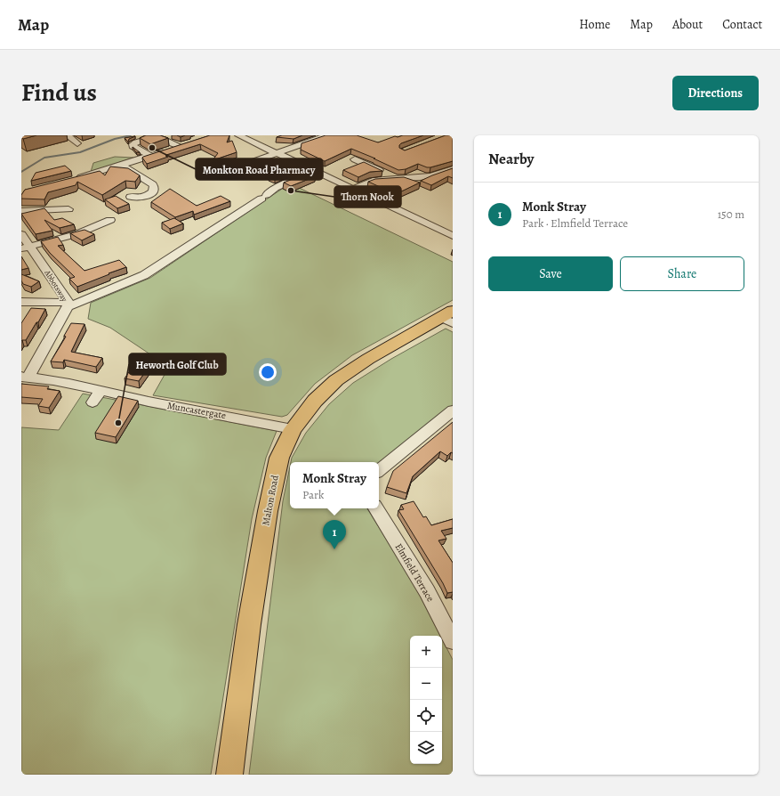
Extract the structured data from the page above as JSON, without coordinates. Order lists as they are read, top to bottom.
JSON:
{
  "streets": {
    "main road": ["Malton Road"],
    "street": ["Abbotsway", "Muncastergate", "Elmfield Terrace"]
  },
  "crossings": [
    ["Abbotsway", "Muncastergate"],
    ["Muncastergate", "Malton Road"]
  ],
  "places": ["Monkton Road Pharmacy", "Thorn Nook", "Heworth Golf Club"],
  "page": {
    "header": "Map",
    "nav": [
      "Home",
      "Map",
      "About",
      "Contact"
    ],
    "title": "Find us",
    "buttons": [
      "Directions",
      ["Save", "Share"]
    ],
    "heading": "Nearby",
    "list": [
      {
        "mark": "1",
        "name": "Monk Stray",
        "note": "Park · Elmfield Terrace",
        "value": "150 m"
      }
    ],
    "popup": ["Monk Stray", "Park"],
    "pins": "1",
    "map_buttons": ["+", "−"]
  }
}
